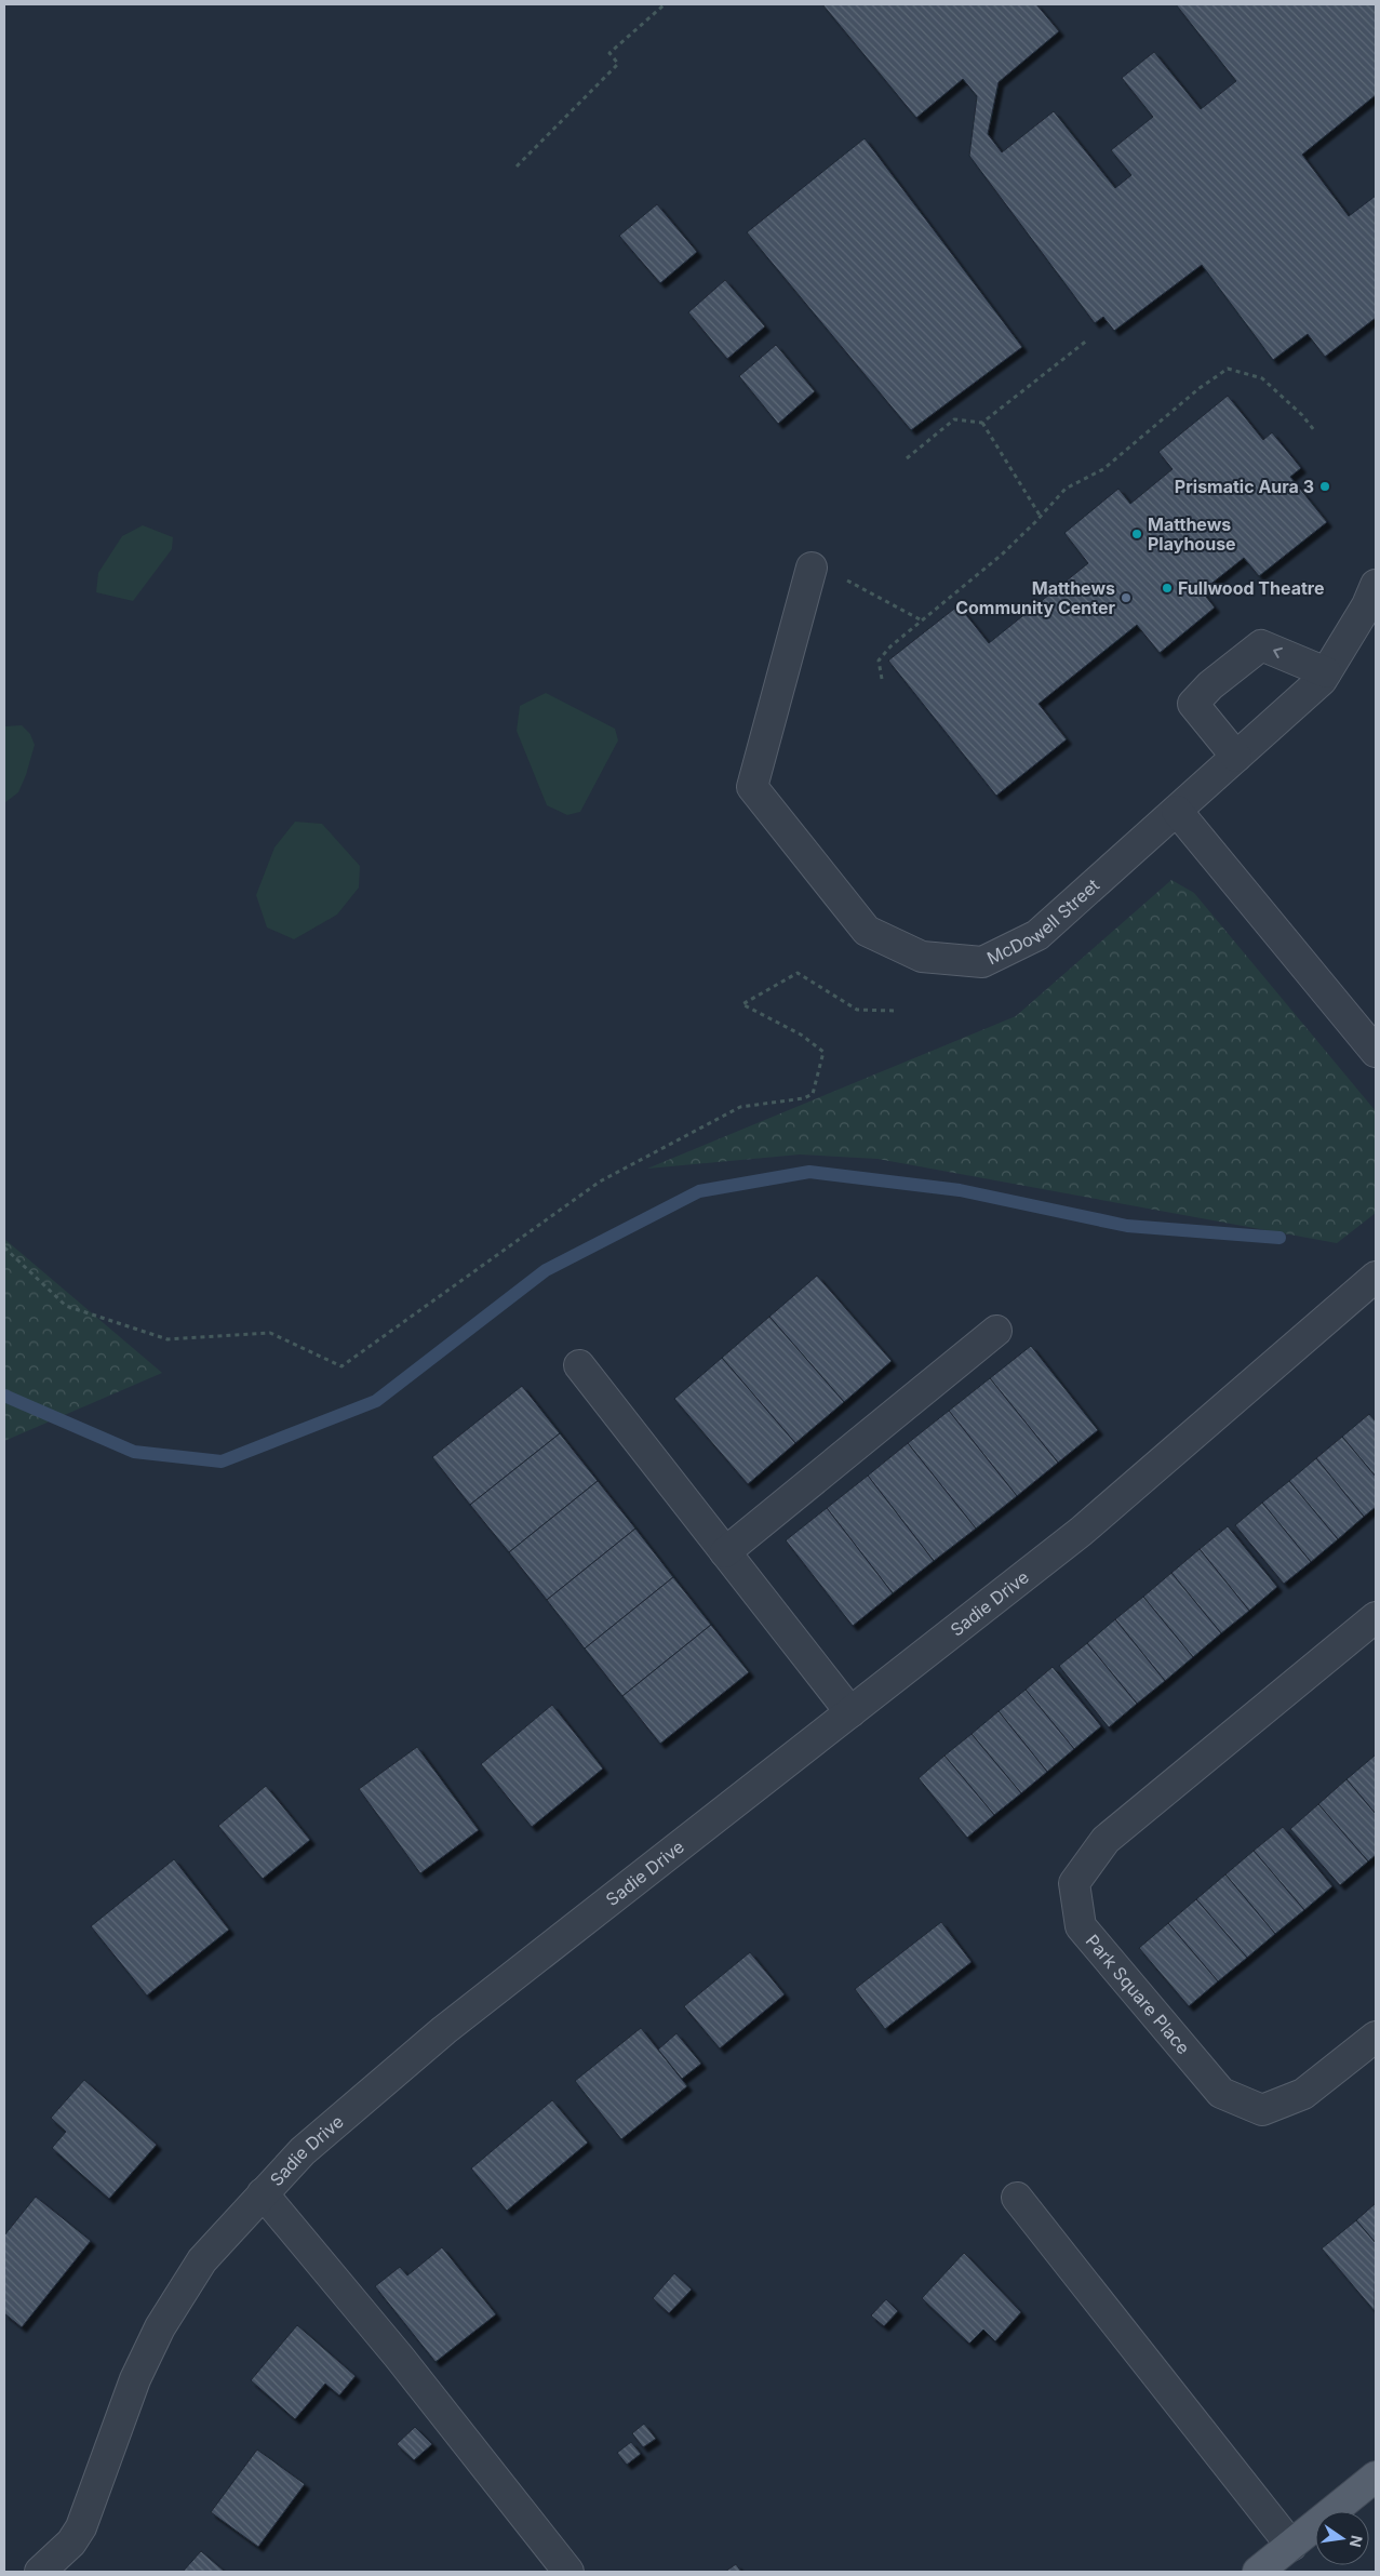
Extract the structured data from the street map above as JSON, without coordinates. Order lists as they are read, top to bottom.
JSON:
{
  "streets": {
    "street": ["McDowell Street", "Sadie Drive", "Park Square Place"]
  },
  "places": [
    "Prismatic Aura 3",
    "Matthews Playhouse",
    "Fullwood Theatre",
    "Matthews Community Center"
  ],
  "north": "right"
}
